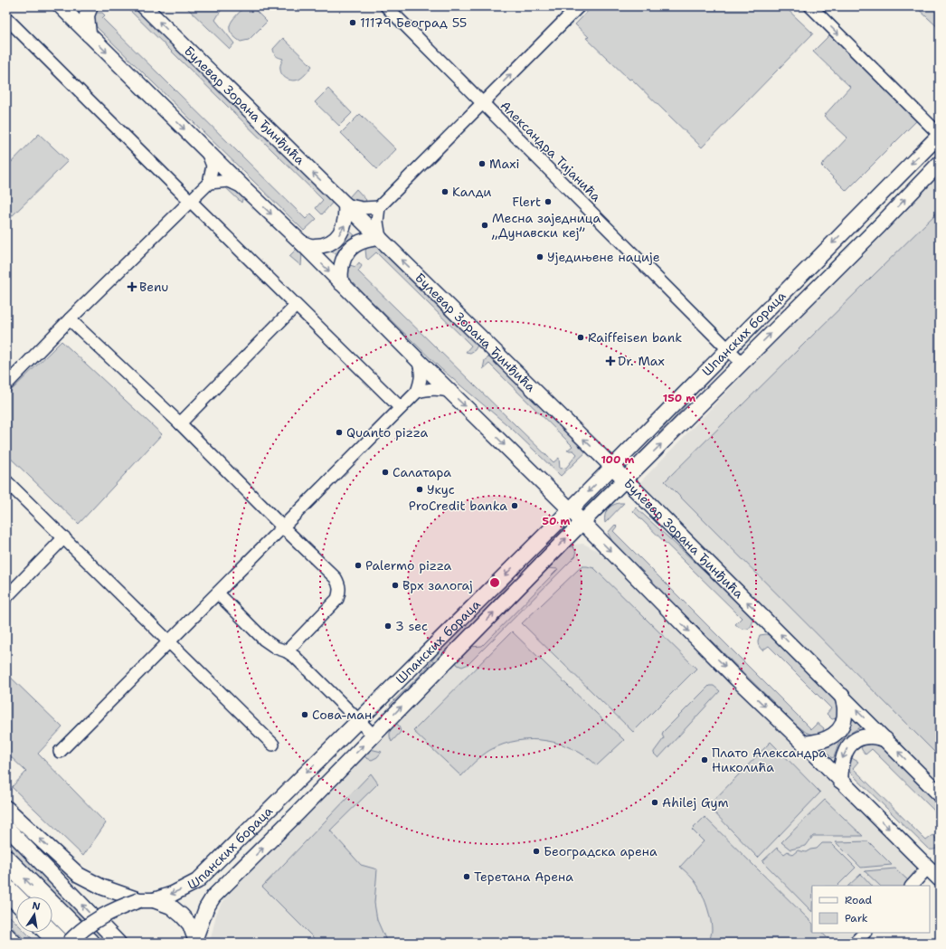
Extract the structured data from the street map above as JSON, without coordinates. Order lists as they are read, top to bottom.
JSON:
{
  "streets": {
    "street": ["Булевар Зорана Ђинђића", "Александра Тијанића", "Шпанских бораца"]
  },
  "crossings": [
    ["Булевар Зорана Ђинђића", "Шпанских бораца"],
    ["Александра Тијанића", "Шпанских бораца"]
  ],
  "places": {
    "other": [
      "11179 Београд 55",
      "Maxi",
      "Калди",
      "Flert",
      "Месна заједница „Дунавски кеј”",
      "Уједињене нације",
      "Raiffeisen bank",
      "Quanto pizza",
      "Салатара",
      "Укус",
      "ProCredit banka",
      "Palermo pizza",
      "Врх залогај",
      "3 sec",
      "Сова-ман",
      "Плато Александра Николића",
      "Ahilej Gym",
      "Београдска арена",
      "Теретана Арена"
    ],
    "health": ["Benu", "Dr. Max"]
  },
  "legend": ["Road", "Park"],
  "north": "top",
  "rings": ["150 m", "100 m", "50 m"]
}
